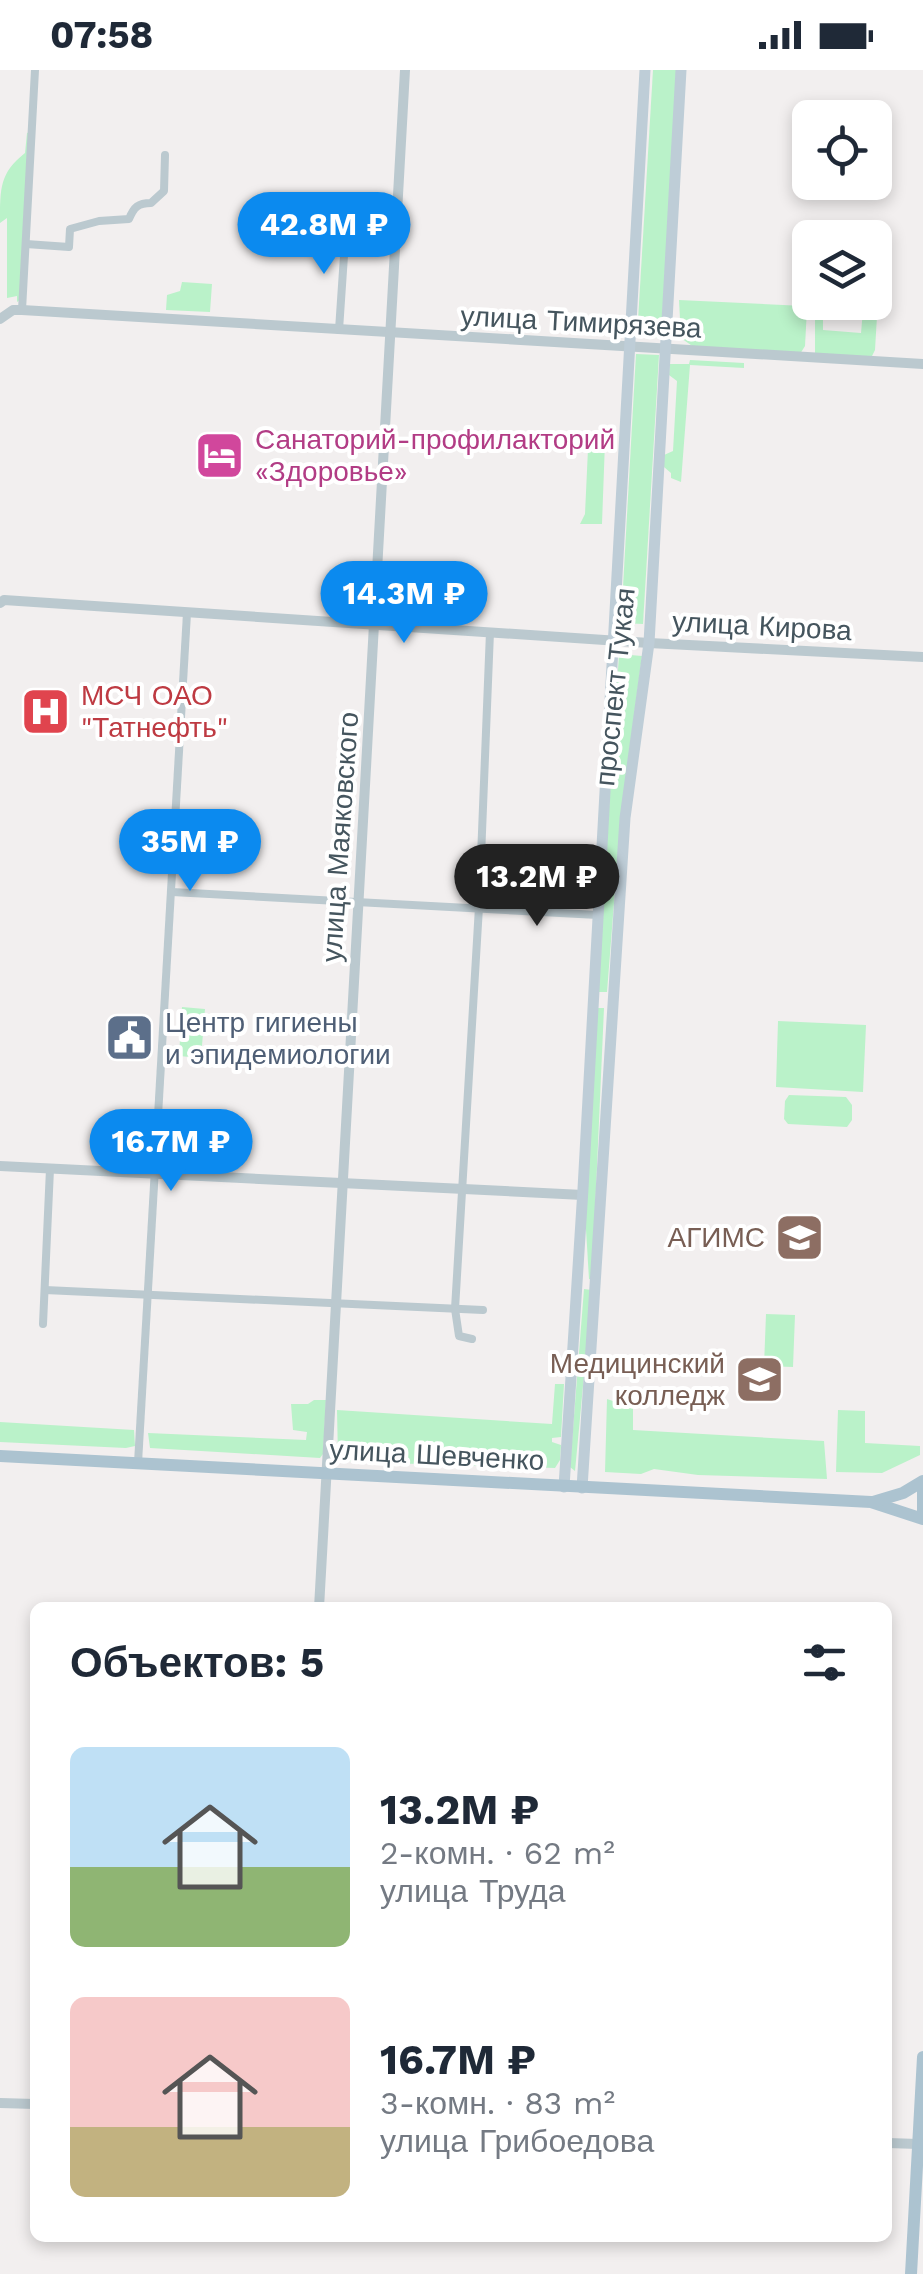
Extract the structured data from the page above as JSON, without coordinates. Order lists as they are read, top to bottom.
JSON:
{
  "streets": {
    "main road": ["проспект Тукая", "улица Шевченко"],
    "street": ["улица Тимирязева", "улица Кирова", "улица Маяковского"]
  },
  "crossings": [
    ["улица Тимирязева", "проспект Тукая"],
    ["улица Тимирязева", "улица Маяковского"],
    ["улица Кирова", "проспект Тукая"],
    ["улица Кирова", "улица Маяковского"],
    ["проспект Тукая", "улица Шевченко"],
    ["улица Маяковского", "улица Шевченко"]
  ],
  "places": {
    "hotel": ["Санаторий-профилакторий «Здоровье»"],
    "hospital": ["МСЧ ОАО \"Татнефть\""],
    "public building": ["Центр гигиены и эпидемиологии"],
    "school or university": ["АГИМС", "Медицинский колледж"]
  },
  "page": {
    "status": "07:58",
    "price": [
      "42.8M ₽",
      "14.3M ₽",
      "35M ₽",
      "13.2M ₽",
      "16.7M ₽"
    ],
    "heading": "Объектов: 5",
    "list": [
      {
        "name": "13.2M ₽",
        "note": "2-комн. · 62 m² · улица Труда"
      },
      {
        "name": "16.7M ₽",
        "note": "3-комн. · 83 m² · улица Грибоедова"
      }
    ]
  }
}
